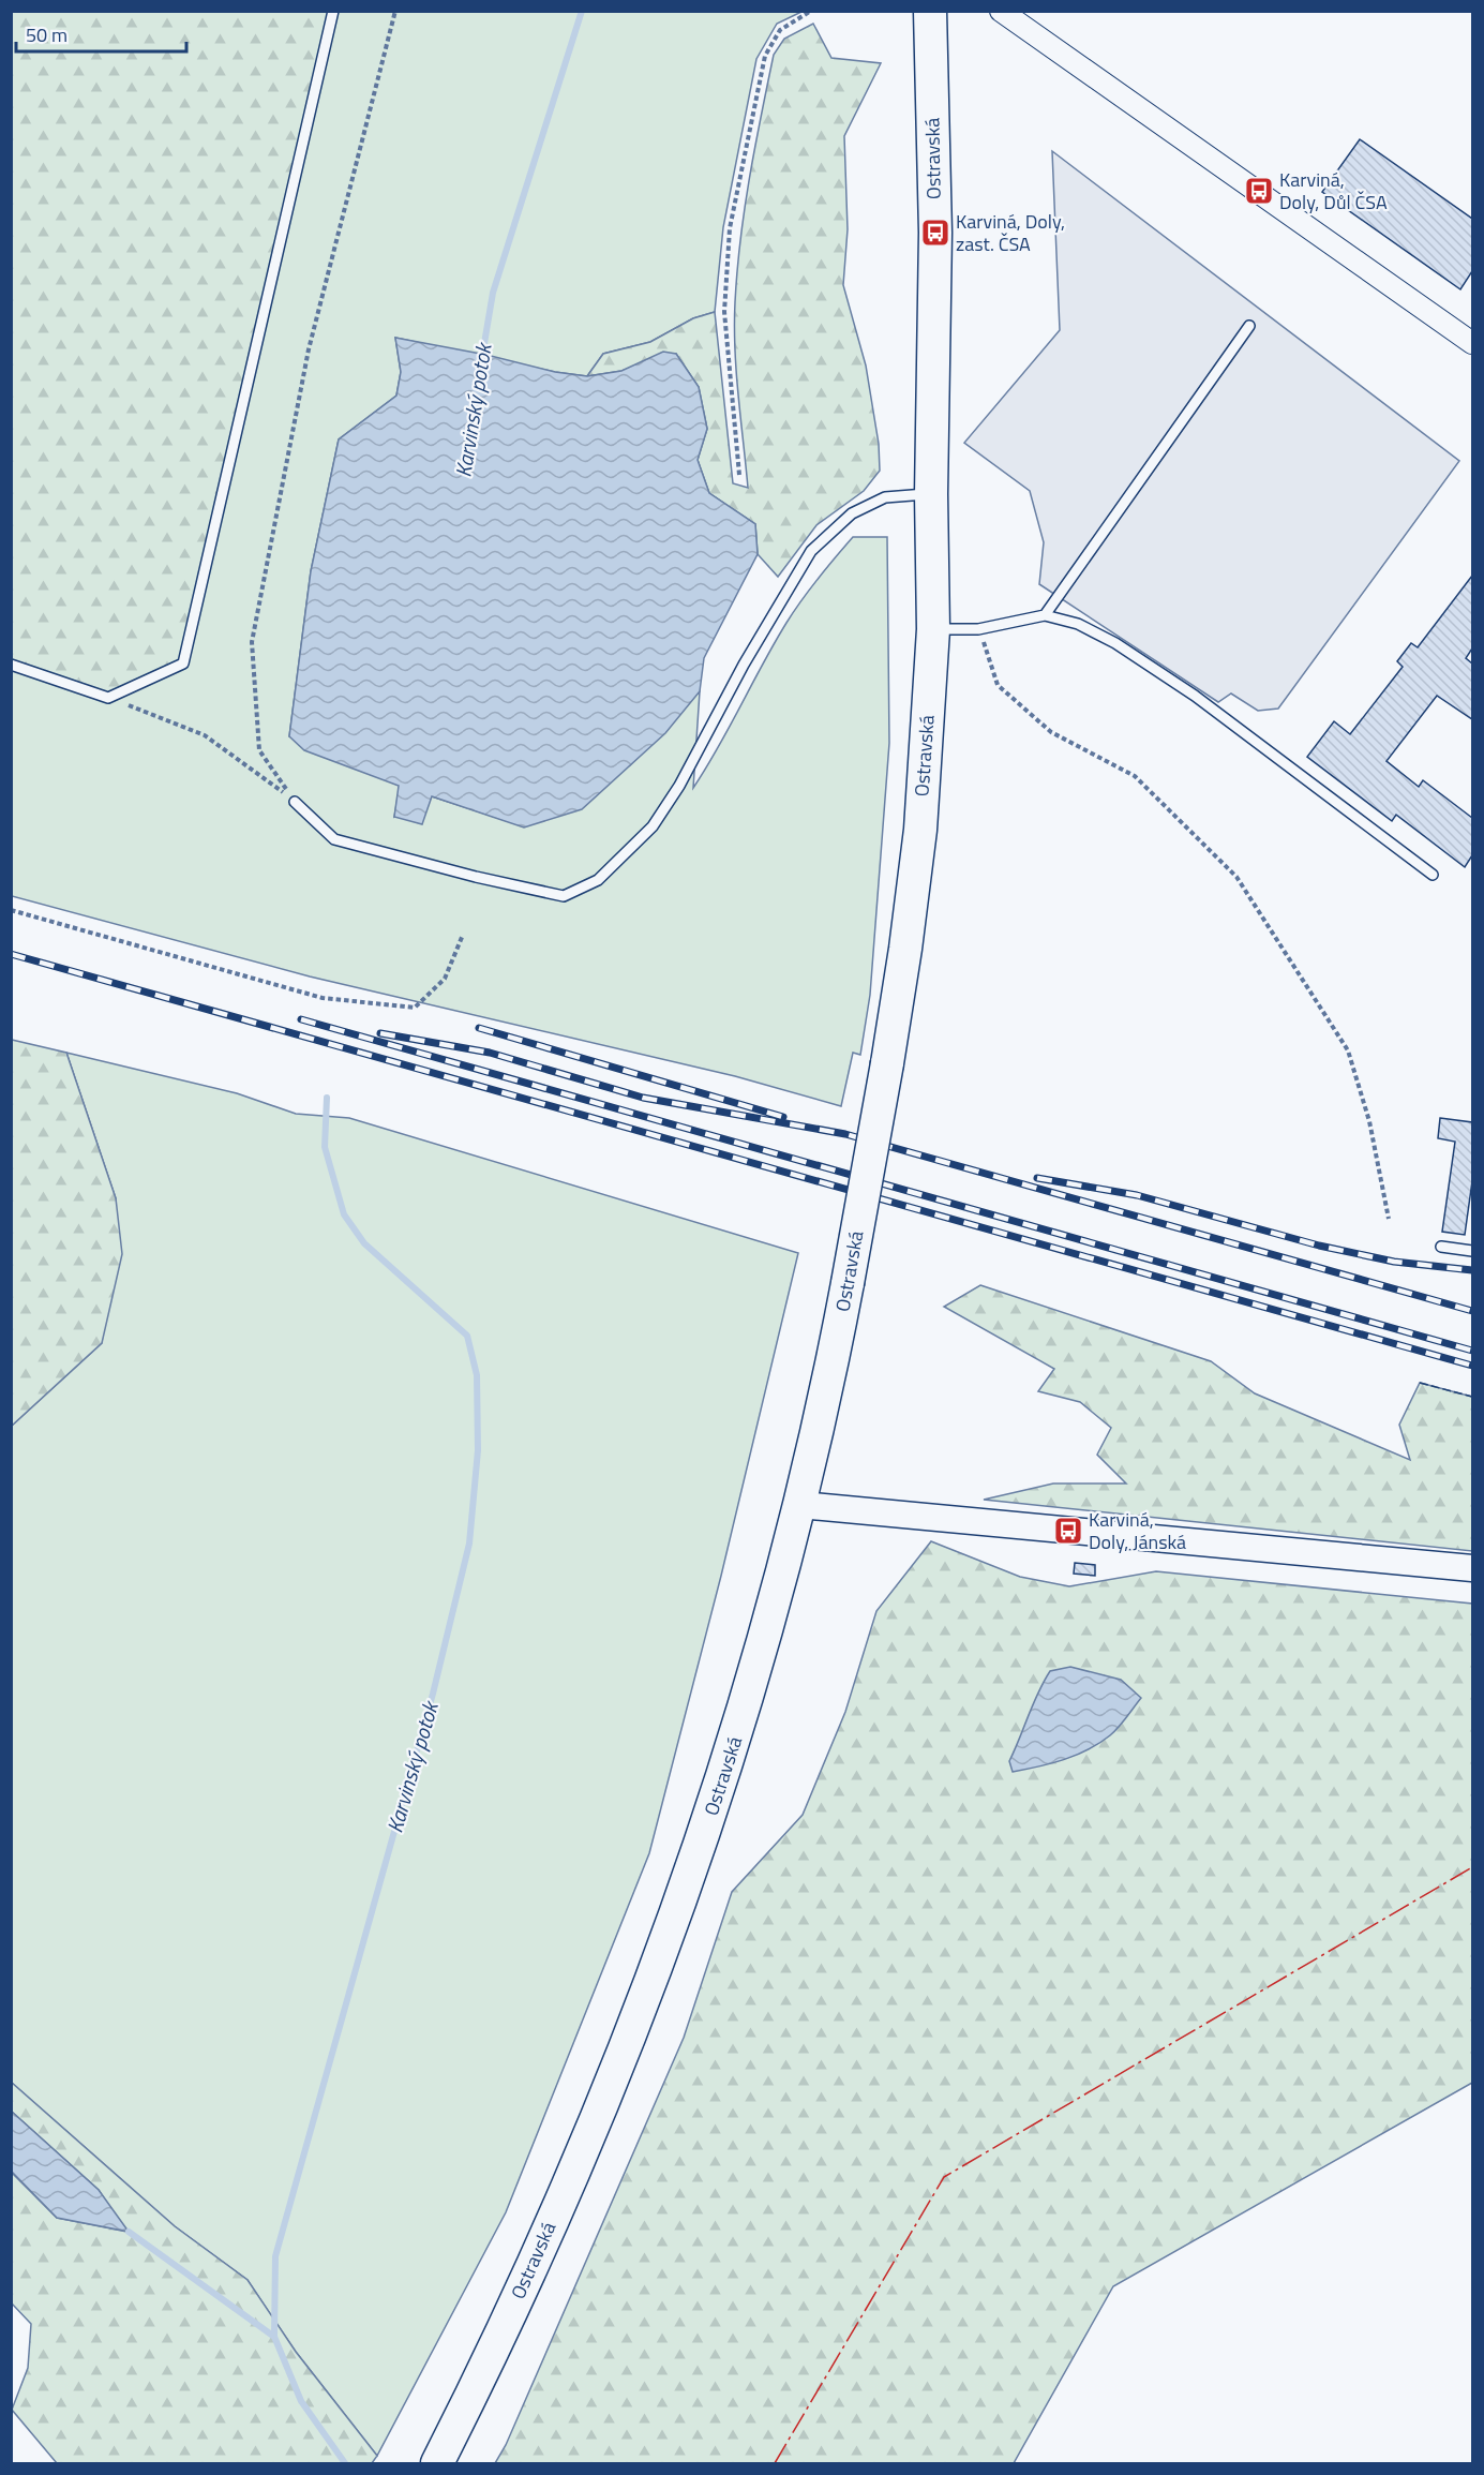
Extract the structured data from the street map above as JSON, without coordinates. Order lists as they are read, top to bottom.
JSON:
{
  "streets": {
    "main road": ["Ostravská"]
  },
  "water": ["Karvinský potok"],
  "places": {
    "bus stop": ["Karviná, Doly, Důl ČSA", "Karviná, Doly, zast. ČSA", "Karviná, Doly, Jánská"]
  },
  "scale_bar": "50 m"
}
